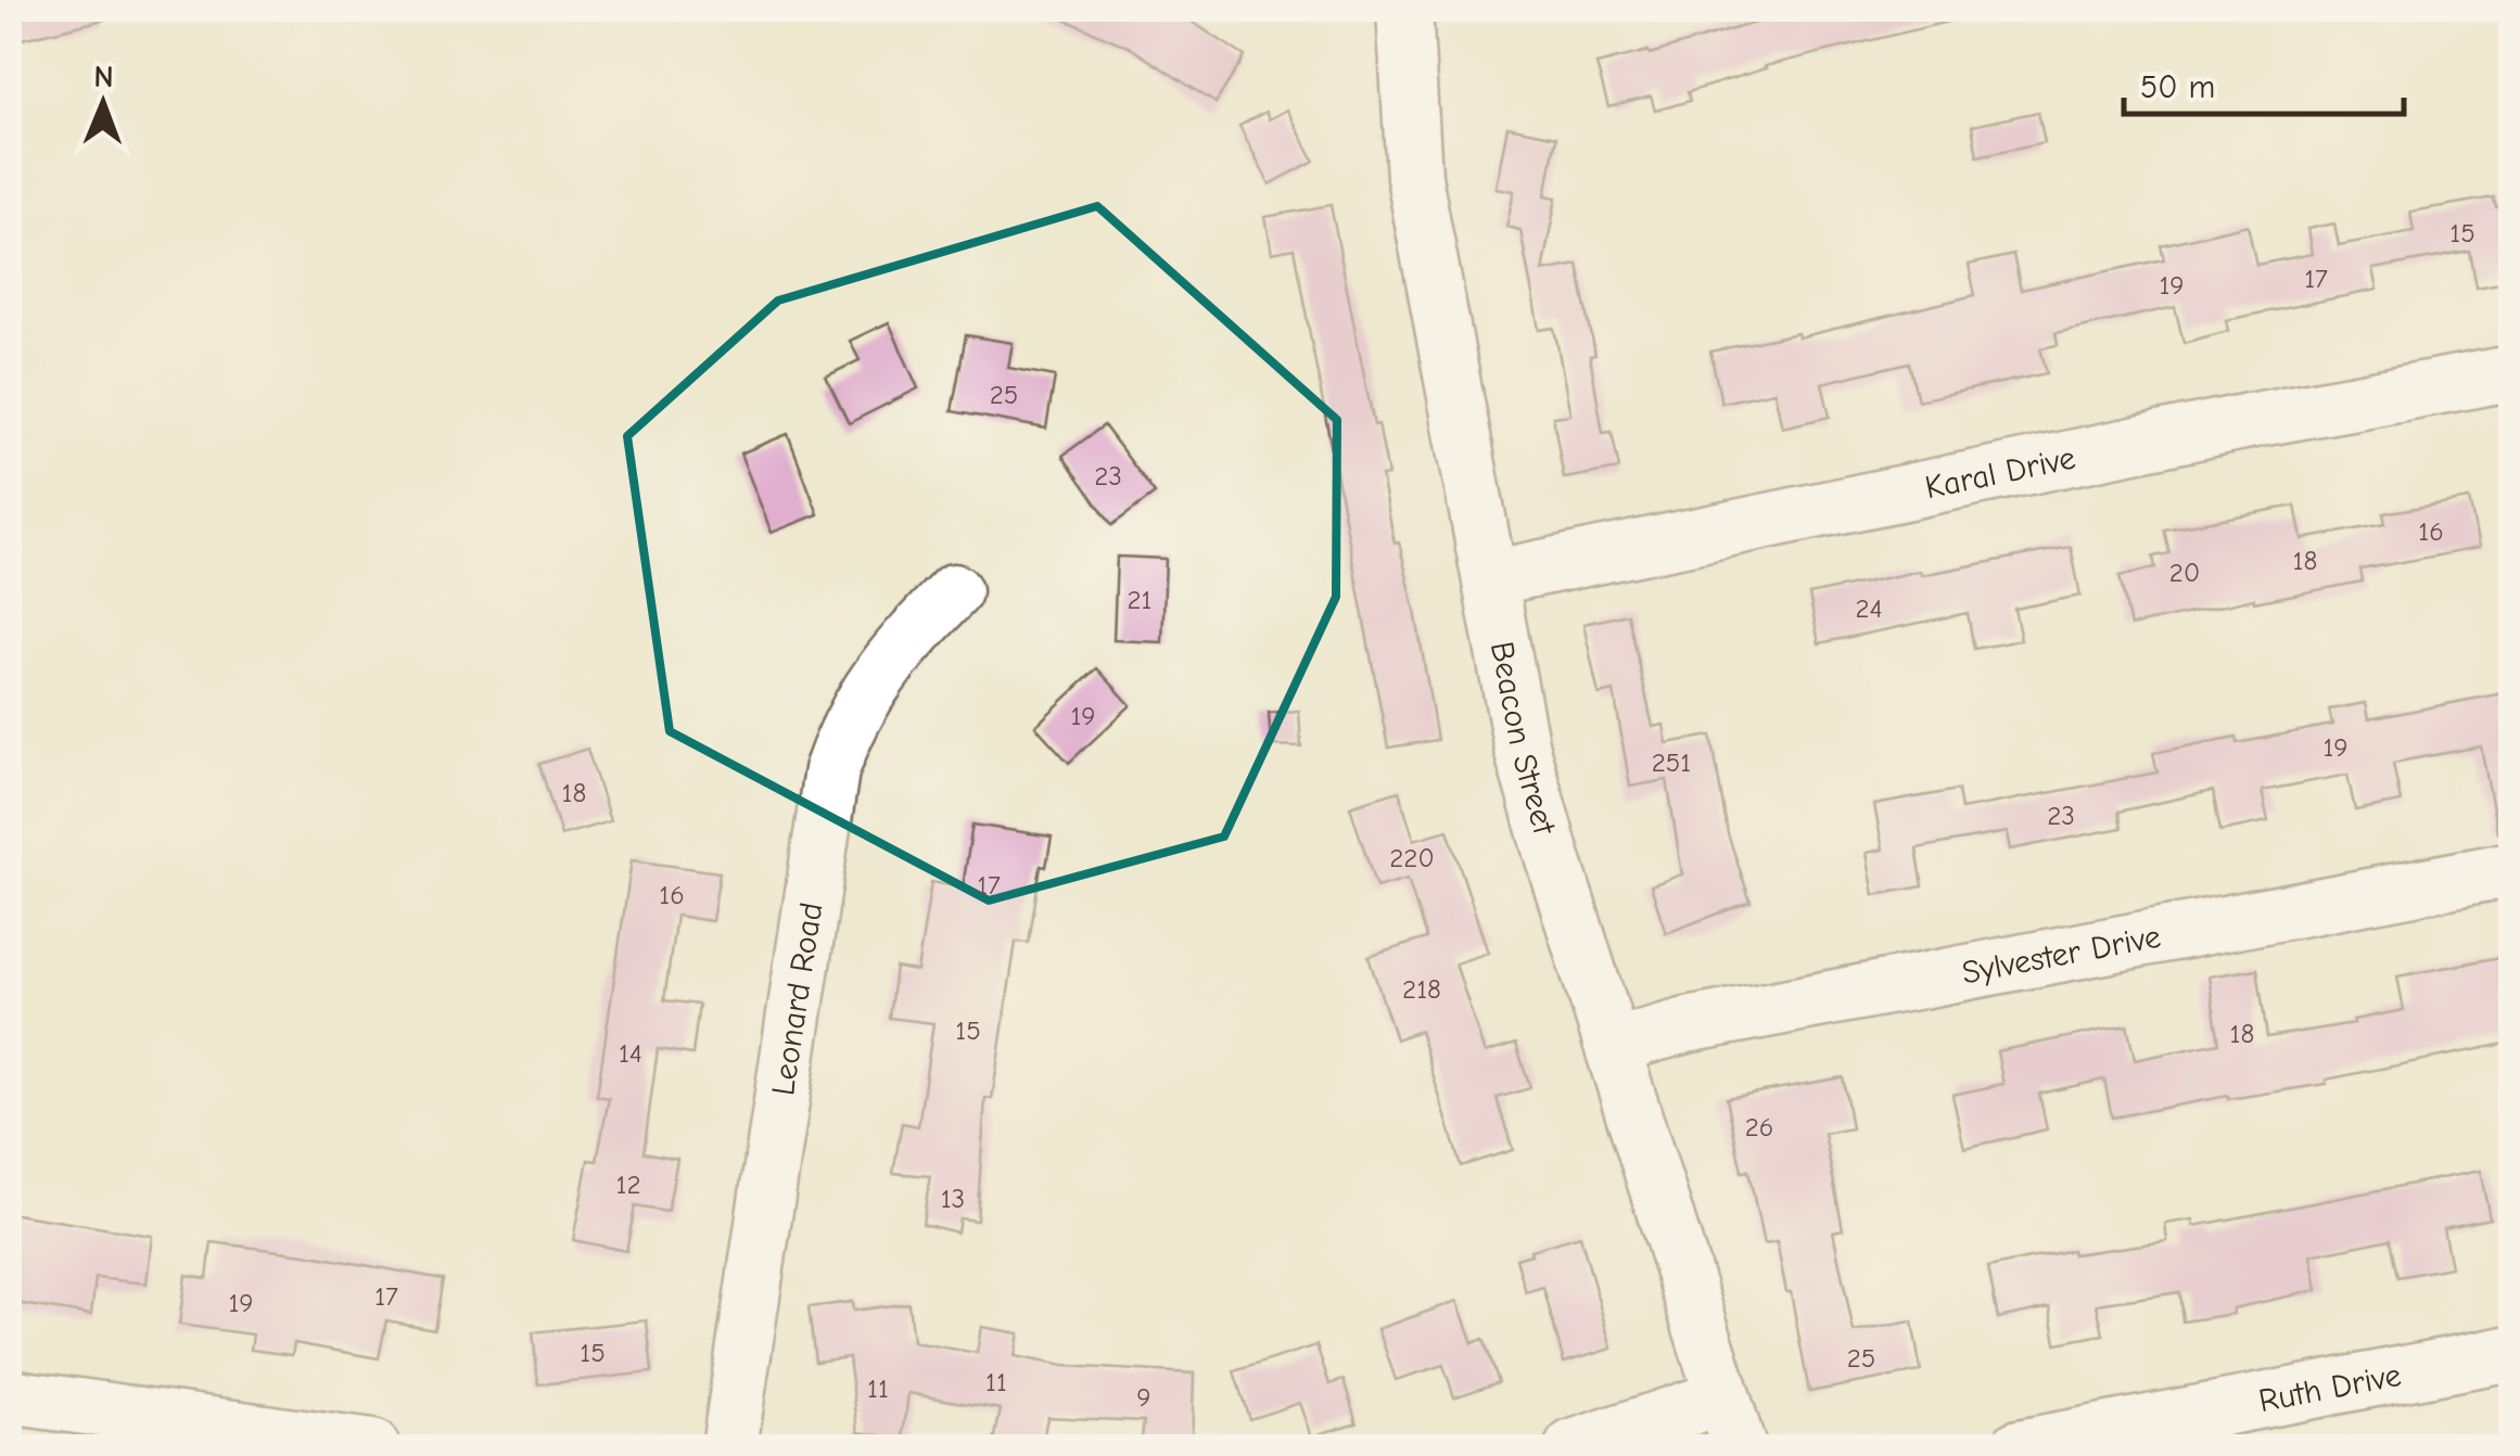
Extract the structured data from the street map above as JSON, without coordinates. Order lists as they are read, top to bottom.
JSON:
{
  "streets": {
    "street": [
      "Karal Drive",
      "Beacon Street",
      "Sylvester Drive",
      "Leonard Road",
      "Ruth Drive"
    ]
  },
  "crossings": [
    ["Karal Drive", "Beacon Street"],
    ["Beacon Street", "Sylvester Drive"]
  ],
  "house_numbers": [
    "15",
    "17",
    "19",
    "25",
    "23",
    "16",
    "18",
    "20",
    "21",
    "24",
    "19",
    "19",
    "251",
    "18",
    "23",
    "220",
    "17",
    "16",
    "218",
    "15",
    "18",
    "14",
    "26",
    "12",
    "13",
    "17",
    "19",
    "15",
    "25",
    "11",
    "11",
    "9"
  ],
  "scale_bar": "50 m",
  "north": "top"
}
